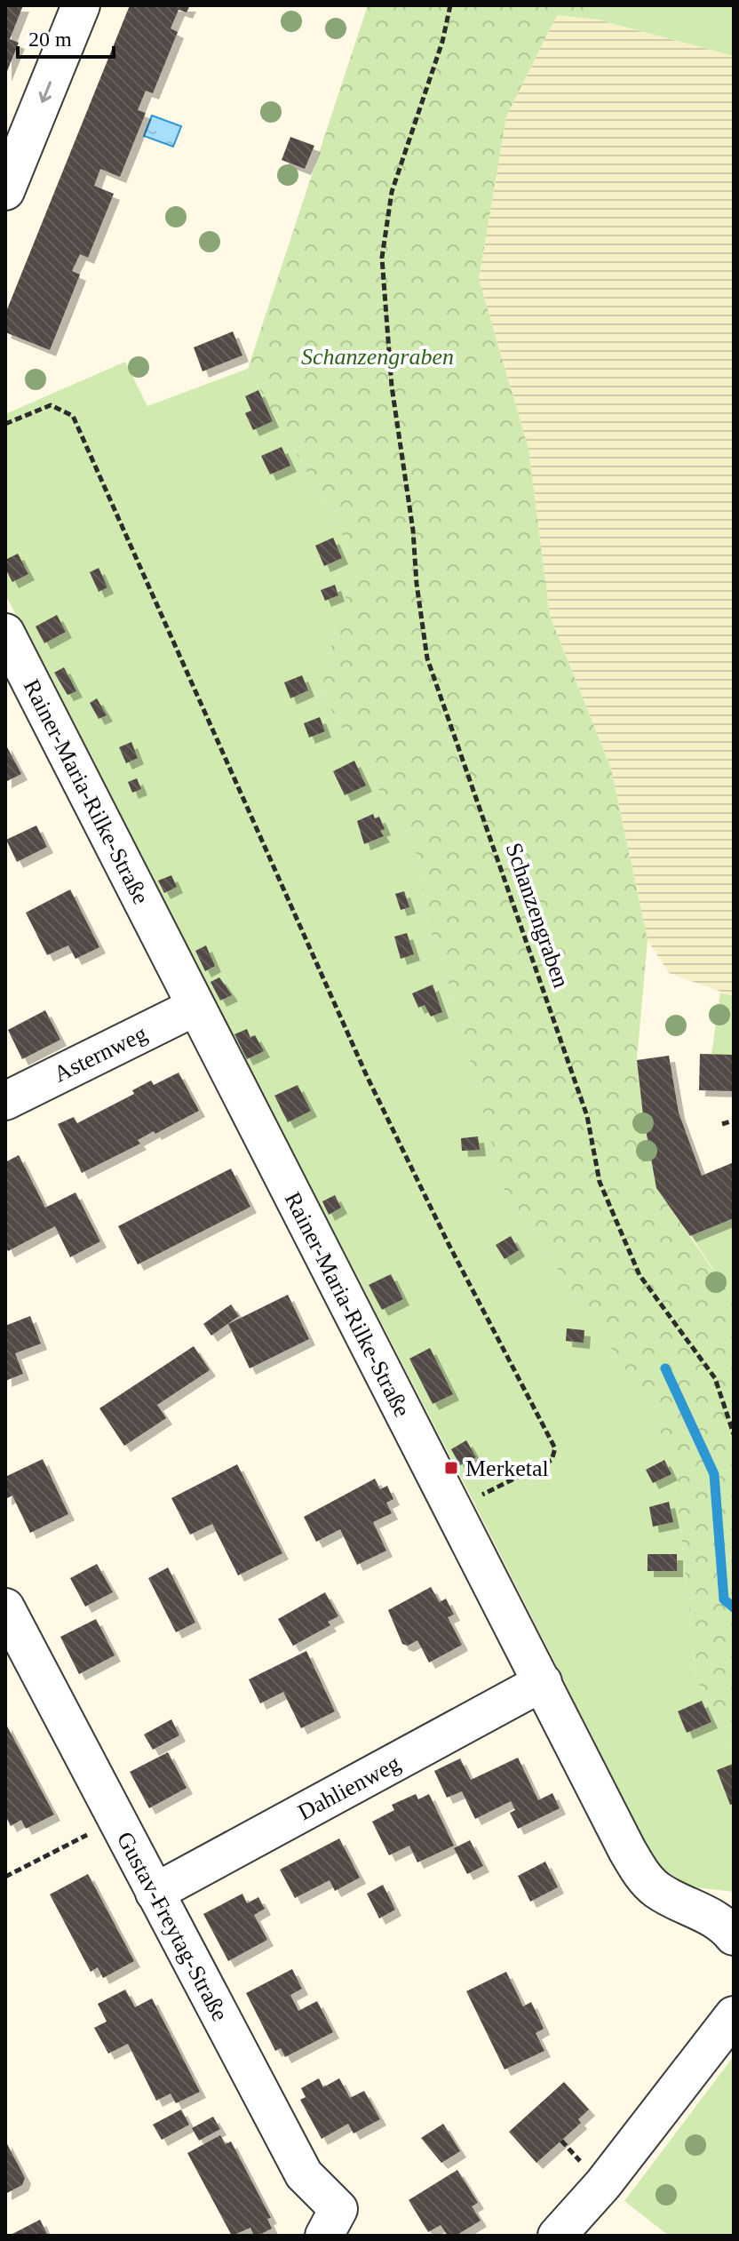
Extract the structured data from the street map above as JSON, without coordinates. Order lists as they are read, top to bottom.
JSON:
{
  "streets": {
    "street": [
      "Rainer-Maria-Rilke-Straße",
      "Asternweg",
      "Dahlienweg",
      "Gustav-Freytag-Straße"
    ],
    "path": ["Schanzengraben"]
  },
  "crossings": [
    ["Rainer-Maria-Rilke-Straße", "Asternweg"],
    ["Rainer-Maria-Rilke-Straße", "Dahlienweg"],
    ["Dahlienweg", "Gustav-Freytag-Straße"]
  ],
  "parks": ["Schanzengraben"],
  "places": {
    "transit": ["Merketal"]
  },
  "scale_bar": "20 m"
}
